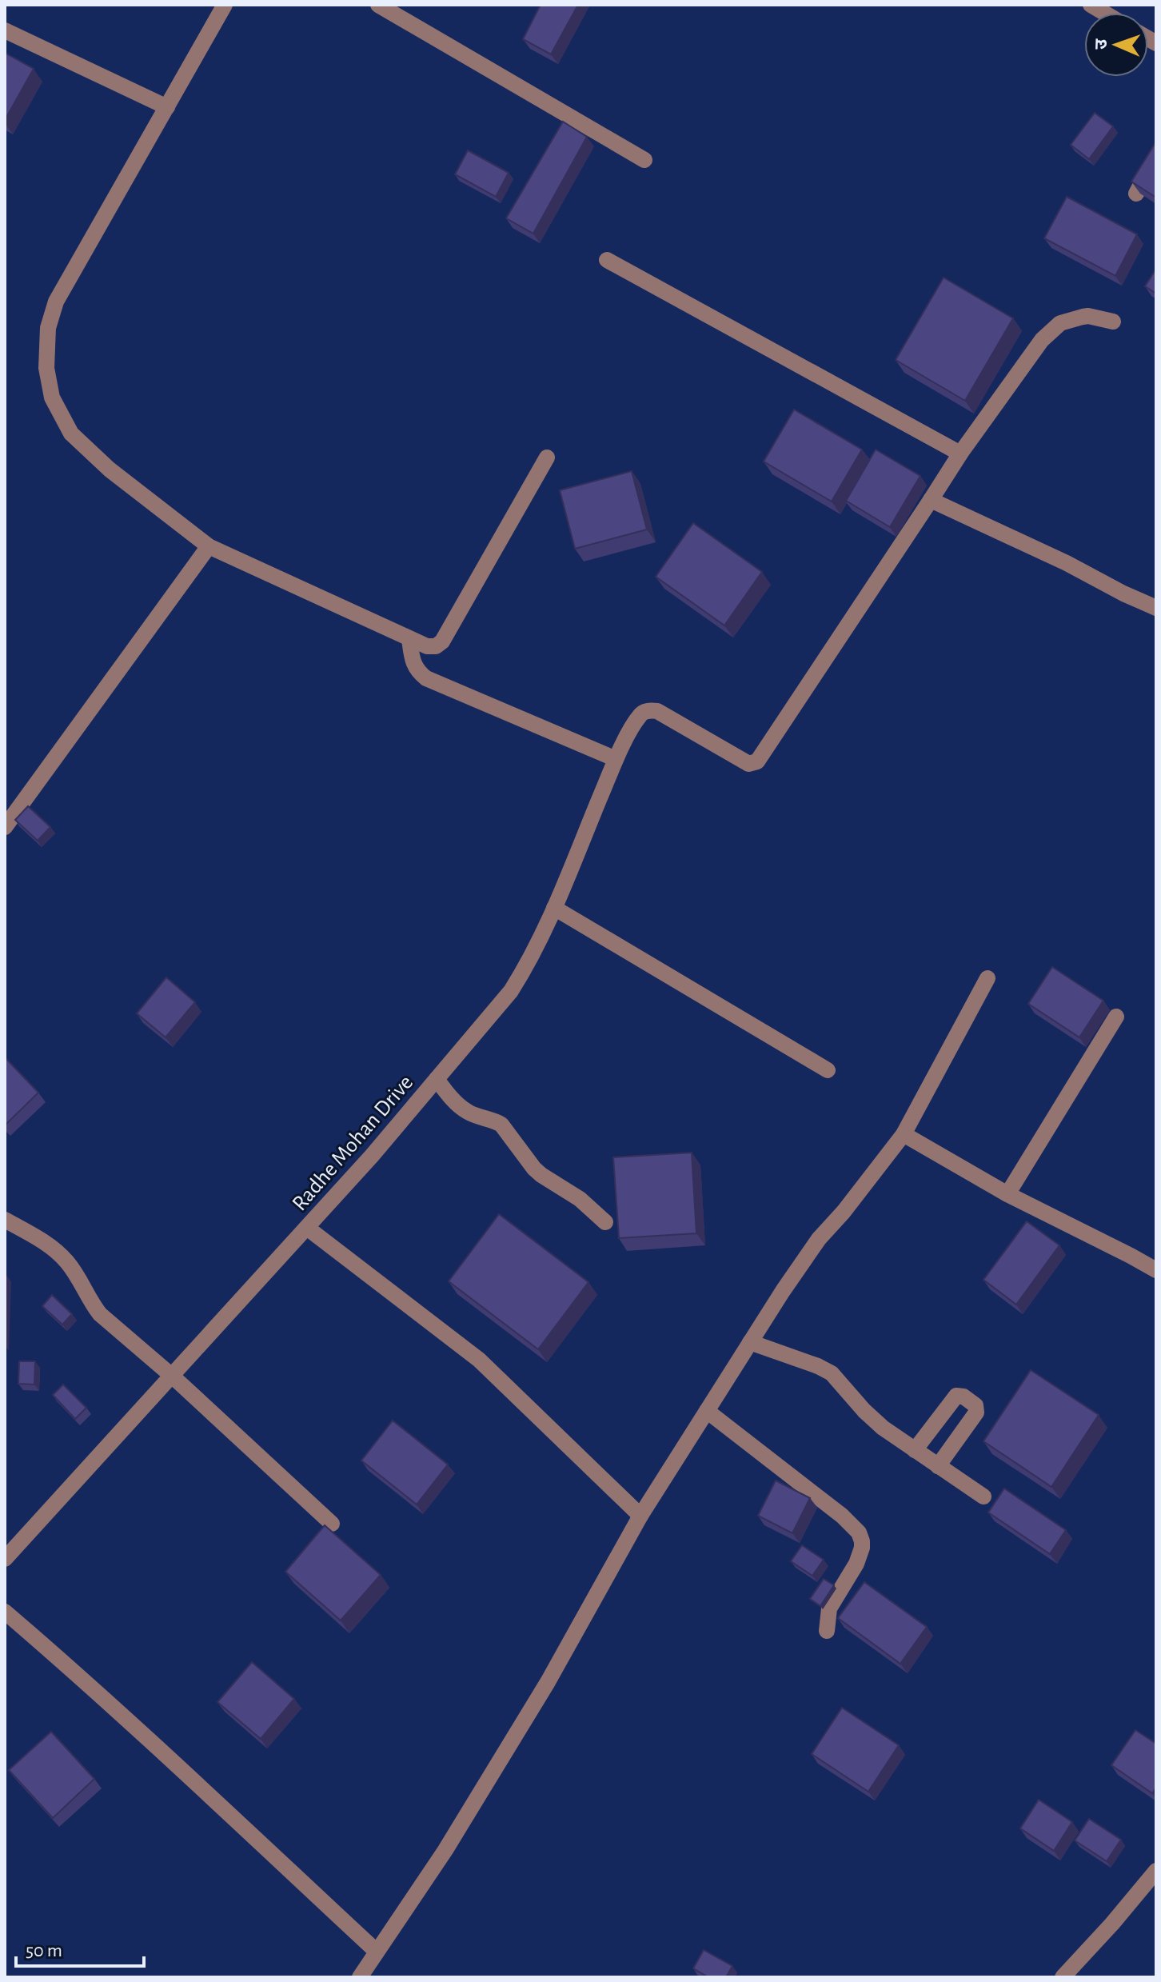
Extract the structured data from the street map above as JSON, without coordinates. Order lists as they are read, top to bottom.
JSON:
{
  "streets": {
    "street": ["Radhe Mohan Drive"]
  },
  "scale_bar": "50 m",
  "north": "left"
}
